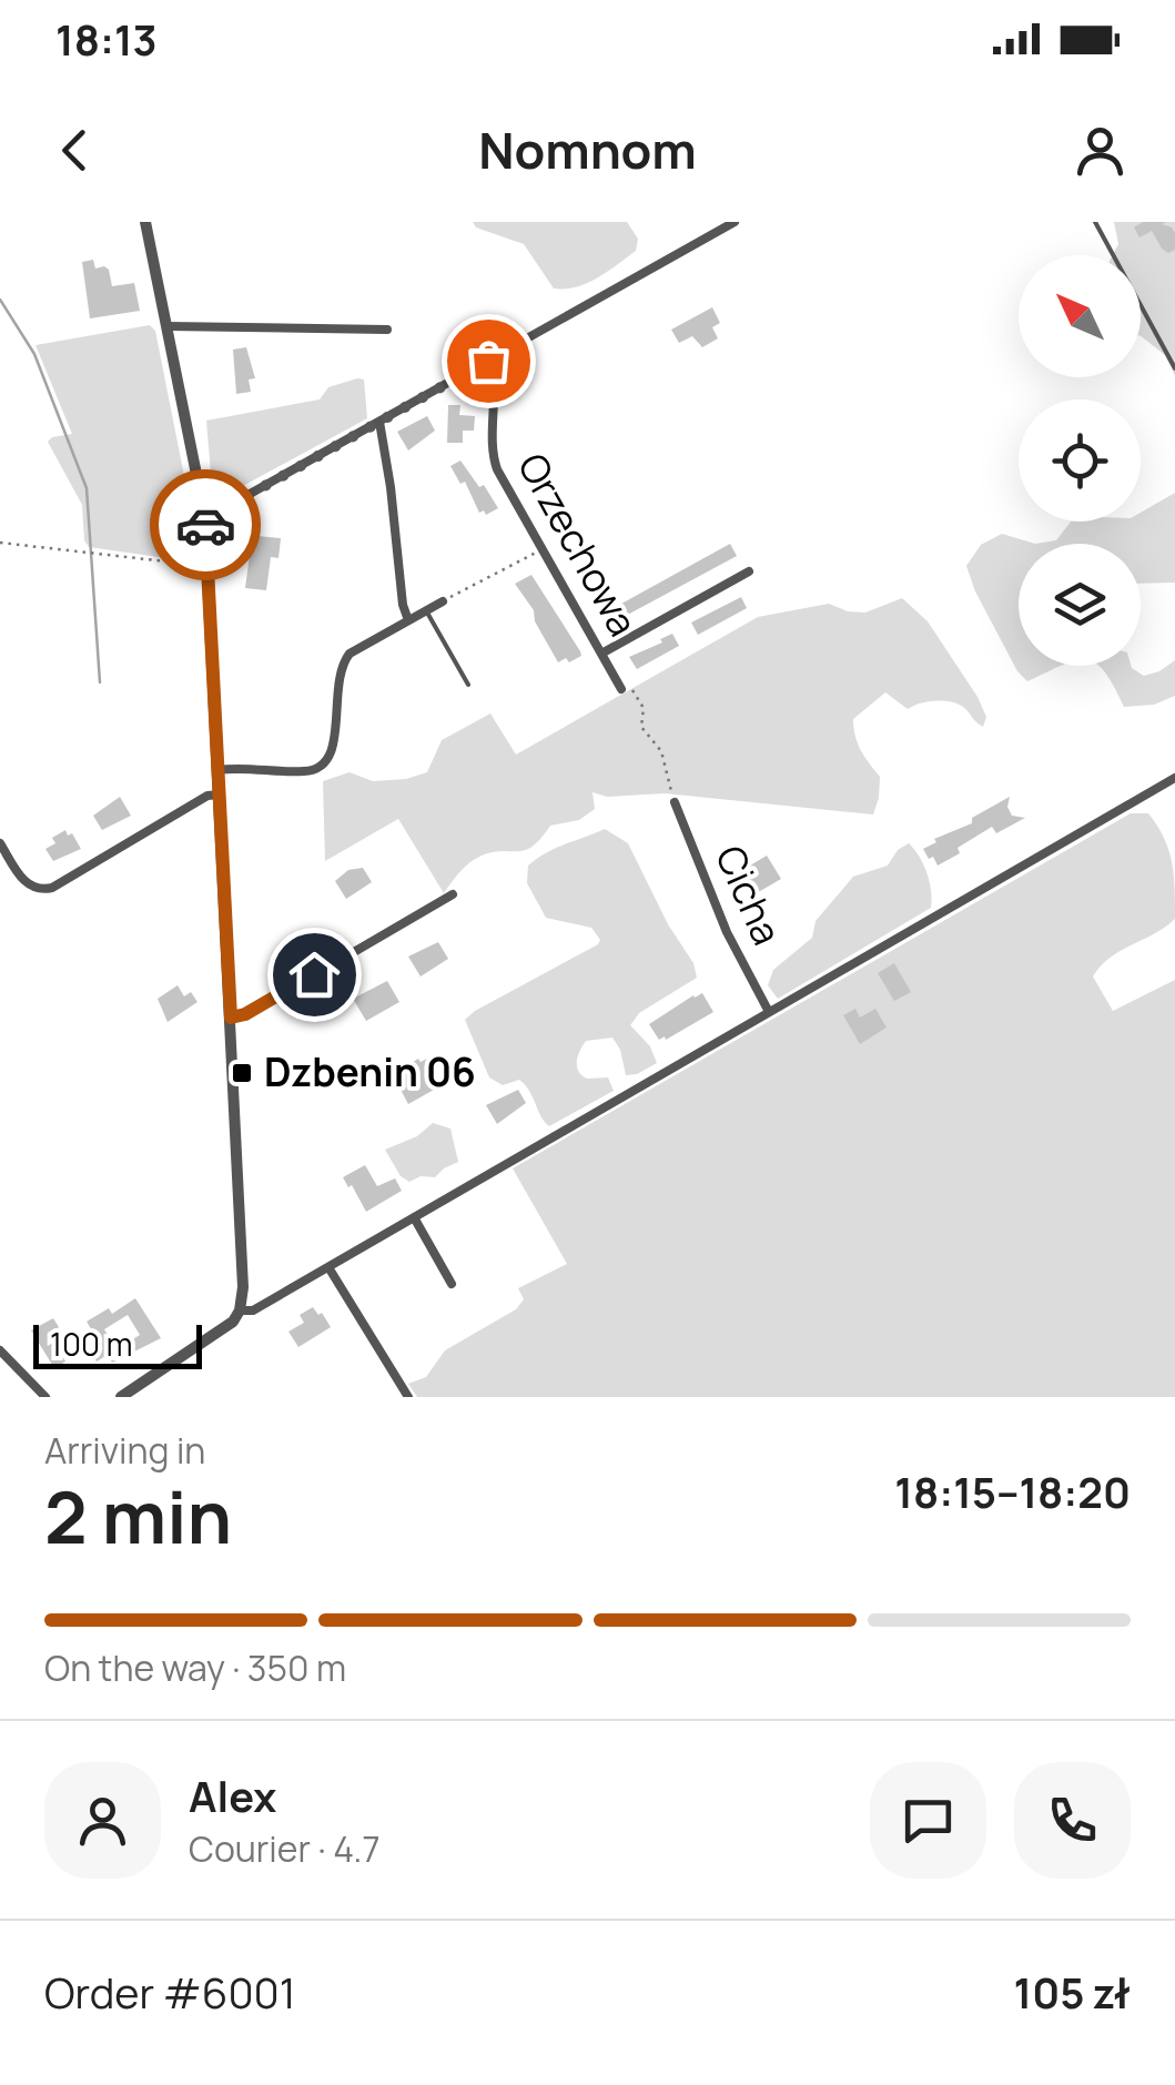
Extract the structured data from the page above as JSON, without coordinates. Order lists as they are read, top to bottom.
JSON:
{
  "streets": {
    "street": ["Orzechowa", "Cicha"]
  },
  "places": {
    "transit": ["Dzbenin 06"]
  },
  "scale_bar": "100 m",
  "north": "top left",
  "page": {
    "status": "18:13",
    "header": "Nomnom",
    "scale": "100 m",
    "heading": ["2 min", "Arriving in", "18:15–18:20"],
    "panel": [
      "Alex",
      "Courier · 4.7",
      "Order #6001",
      "105 zł"
    ],
    "bar": "On the way · 350 m"
  }
}
